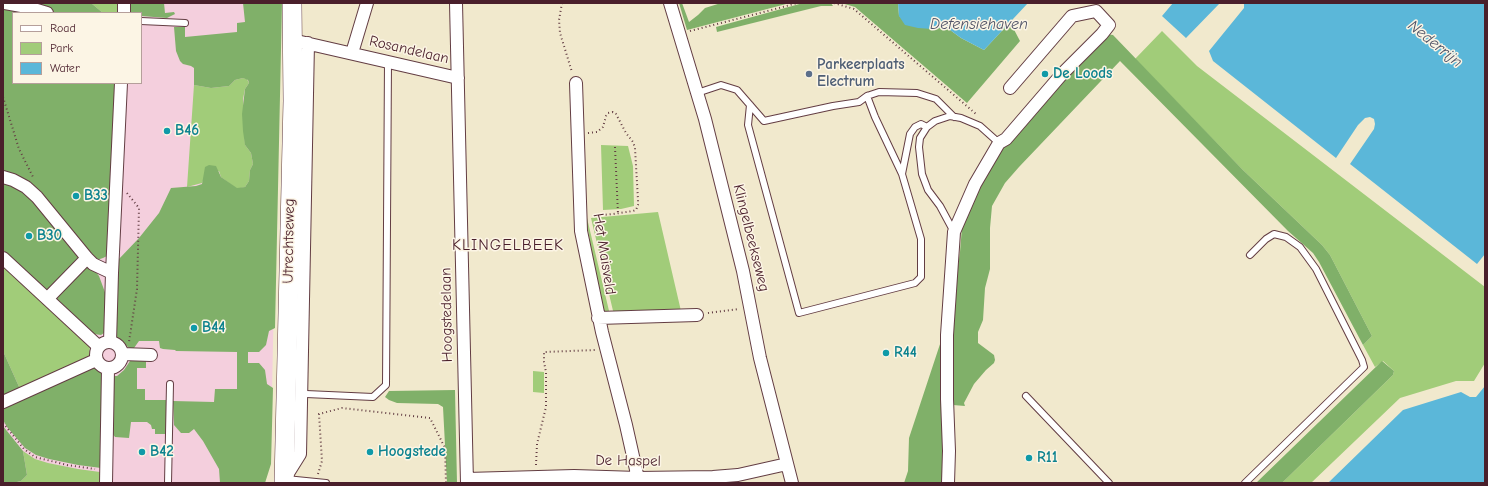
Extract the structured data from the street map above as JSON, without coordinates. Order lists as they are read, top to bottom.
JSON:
{
  "streets": {
    "main road": ["Utrechtseweg"],
    "street": [
      "Rosandelaan",
      "Klingelbeekseweg",
      "Het Maisveld",
      "Hoogstedelaan",
      "De Haspel"
    ]
  },
  "crossings": [
    ["Rosandelaan", "Utrechtseweg"],
    ["Rosandelaan", "Hoogstedelaan"],
    ["Klingelbeekseweg", "De Haspel"],
    ["Het Maisveld", "De Haspel"],
    ["Hoogstedelaan", "De Haspel"]
  ],
  "districts": ["KLINGELBEEK"],
  "water": ["Defensiehaven", "Nederrijn"],
  "places": [
    "Parkeerplaats Electrum",
    "De Loods",
    "B46",
    "B33",
    "B30",
    "B44",
    "R44",
    "B42",
    "Hoogstede",
    "R11"
  ],
  "legend": ["Road", "Park", "Water"]
}
